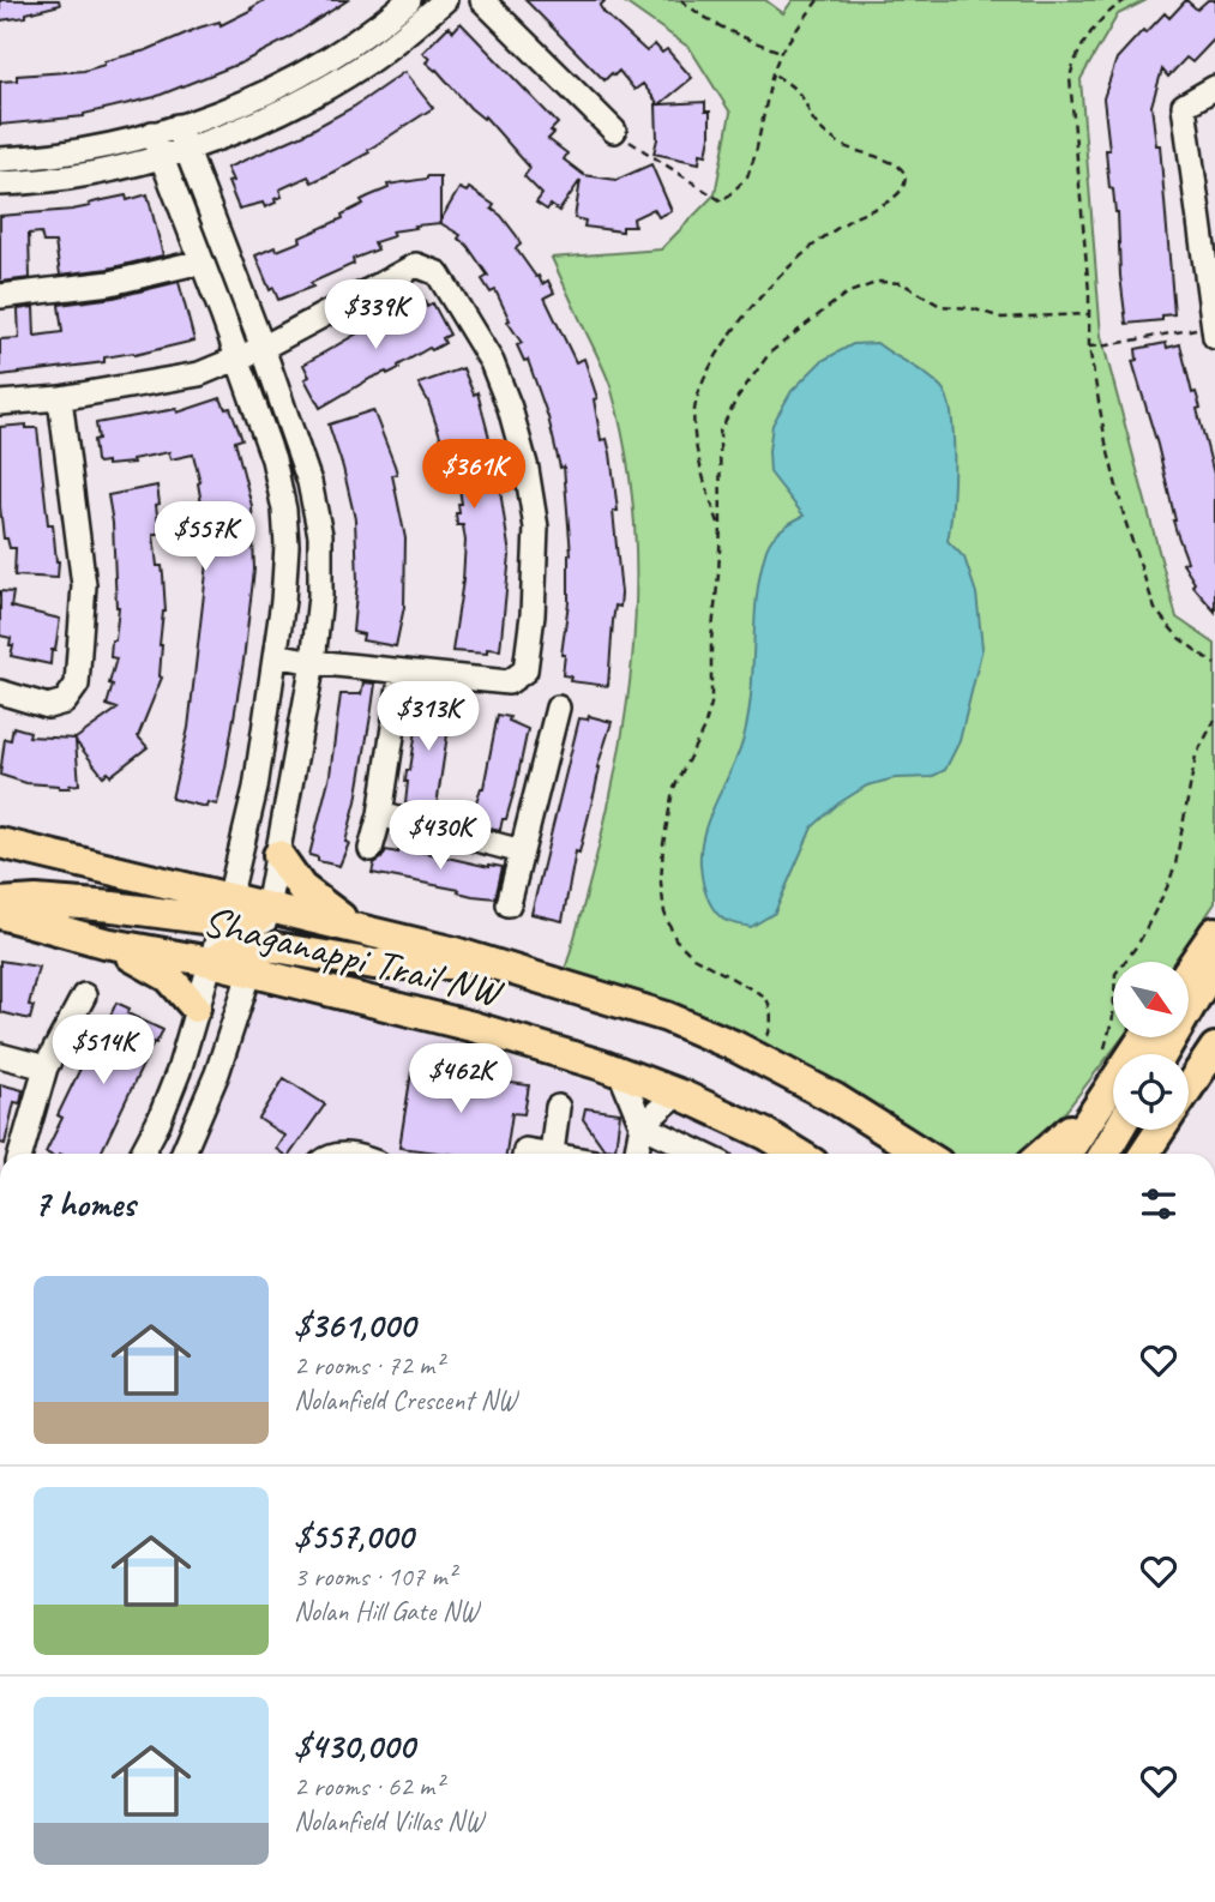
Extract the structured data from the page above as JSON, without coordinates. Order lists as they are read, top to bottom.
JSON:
{
  "streets": {
    "main road": ["Shaganappi Trail NW"]
  },
  "north": "bottom right",
  "page": {
    "price": [
      "$339K",
      "$361K",
      "$557K",
      "$313K",
      "$430K",
      "$514K",
      "$462K"
    ],
    "heading": "7 homes",
    "list": [
      {
        "name": "$361,000",
        "note": "2 rooms · 72 m² · Nolanfield Crescent NW"
      },
      {
        "name": "$557,000",
        "note": "3 rooms · 107 m² · Nolan Hill Gate NW"
      },
      {
        "name": "$430,000",
        "note": "2 rooms · 62 m² · Nolanfield Villas NW"
      }
    ]
  }
}
